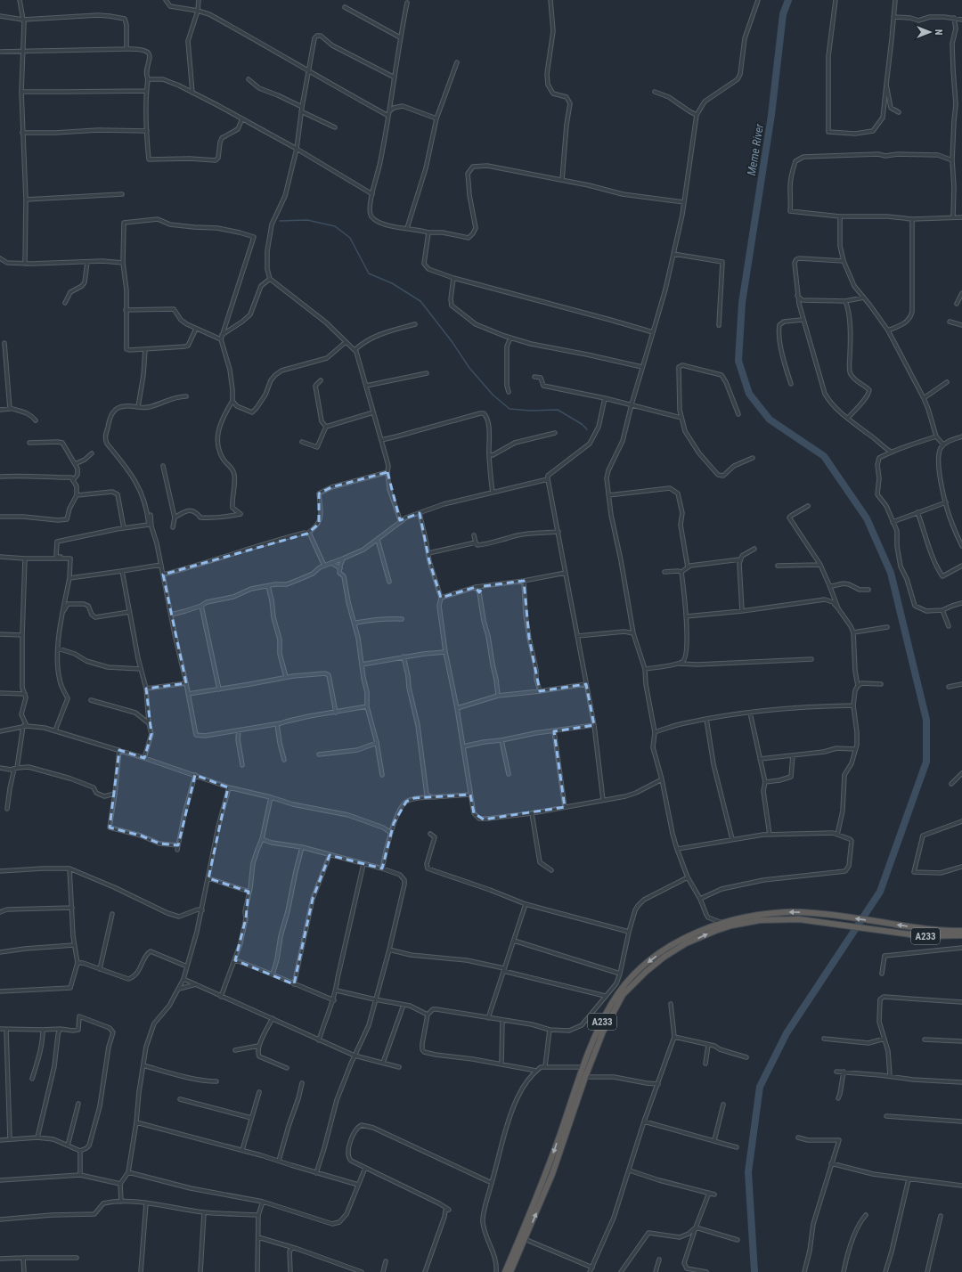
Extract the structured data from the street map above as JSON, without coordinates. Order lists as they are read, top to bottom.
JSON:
{
  "streets": {
    "highway": ["A233"]
  },
  "water": ["Meme River"],
  "north": "right"
}
